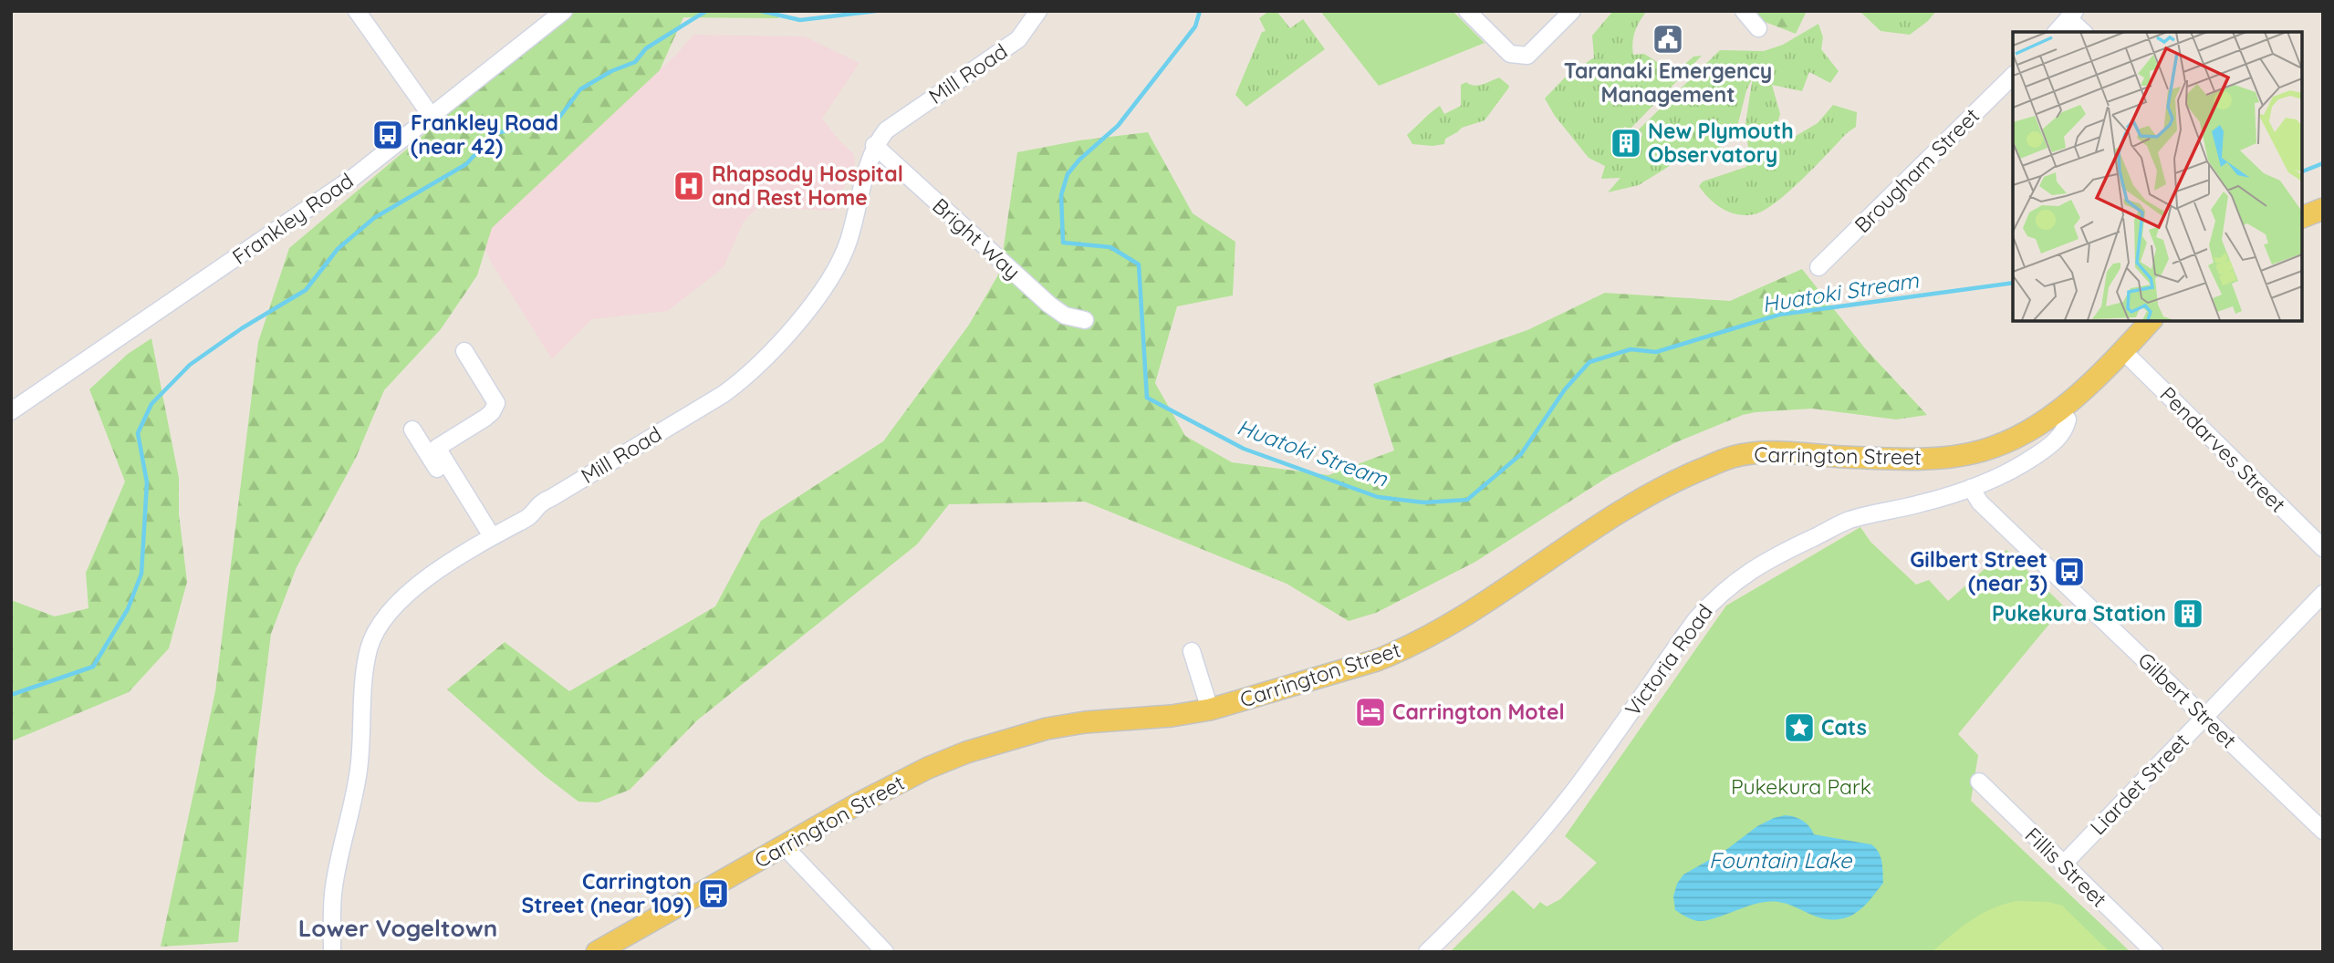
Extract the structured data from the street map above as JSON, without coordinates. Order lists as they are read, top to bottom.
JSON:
{
  "streets": {
    "main road": ["Carrington Street"],
    "street": [
      "Mill Road",
      "Brougham Street",
      "Frankley Road",
      "Bright Way",
      "Pendarves Street",
      "Victoria Road",
      "Gilbert Street",
      "Liardet Street",
      "Fillis Street"
    ]
  },
  "crossings": [
    ["Mill Road", "Bright Way"],
    ["Pendarves Street", "Carrington Street"],
    ["Carrington Street", "Victoria Road"],
    ["Victoria Road", "Gilbert Street"],
    ["Gilbert Street", "Liardet Street"],
    ["Liardet Street", "Fillis Street"]
  ],
  "districts": ["Lower Vogeltown"],
  "water": ["Huatoki Stream", "Fountain Lake"],
  "parks": ["Pukekura Park"],
  "places": {
    "public building": ["Taranaki Emergency Management"],
    "bus stop": ["Frankley Road (near 42)", "Gilbert Street (near 3)", "Carrington Street (near 109)"],
    "building": ["New Plymouth Observatory", "Pukekura Station"],
    "hospital": ["Rhapsody Hospital and Rest Home"],
    "hotel": ["Carrington Motel"],
    "place": ["Cats"]
  }
}
